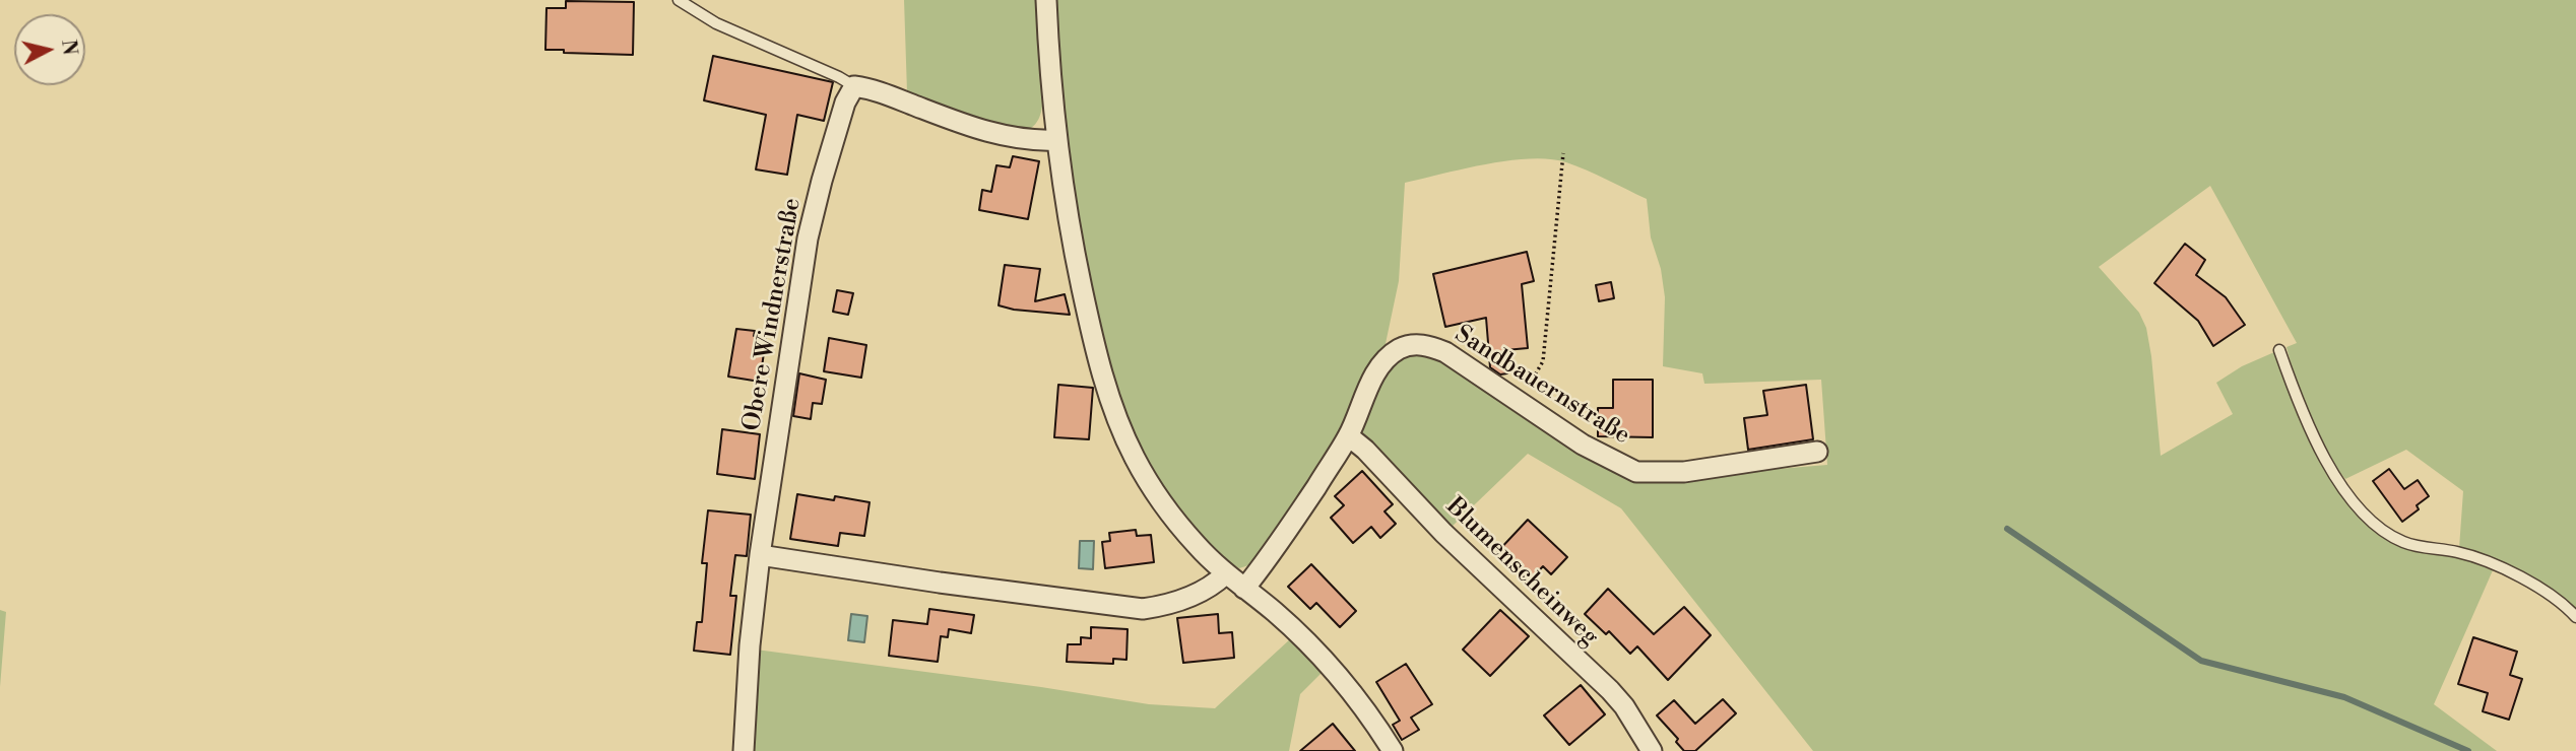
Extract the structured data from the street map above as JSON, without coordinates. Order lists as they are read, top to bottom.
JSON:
{
  "streets": {
    "street": ["Obere Windnerstraße", "Sandbauernstraße", "Blumenscheinweg"]
  },
  "crossings": [
    ["Sandbauernstraße", "Blumenscheinweg"]
  ],
  "north": "right"
}
